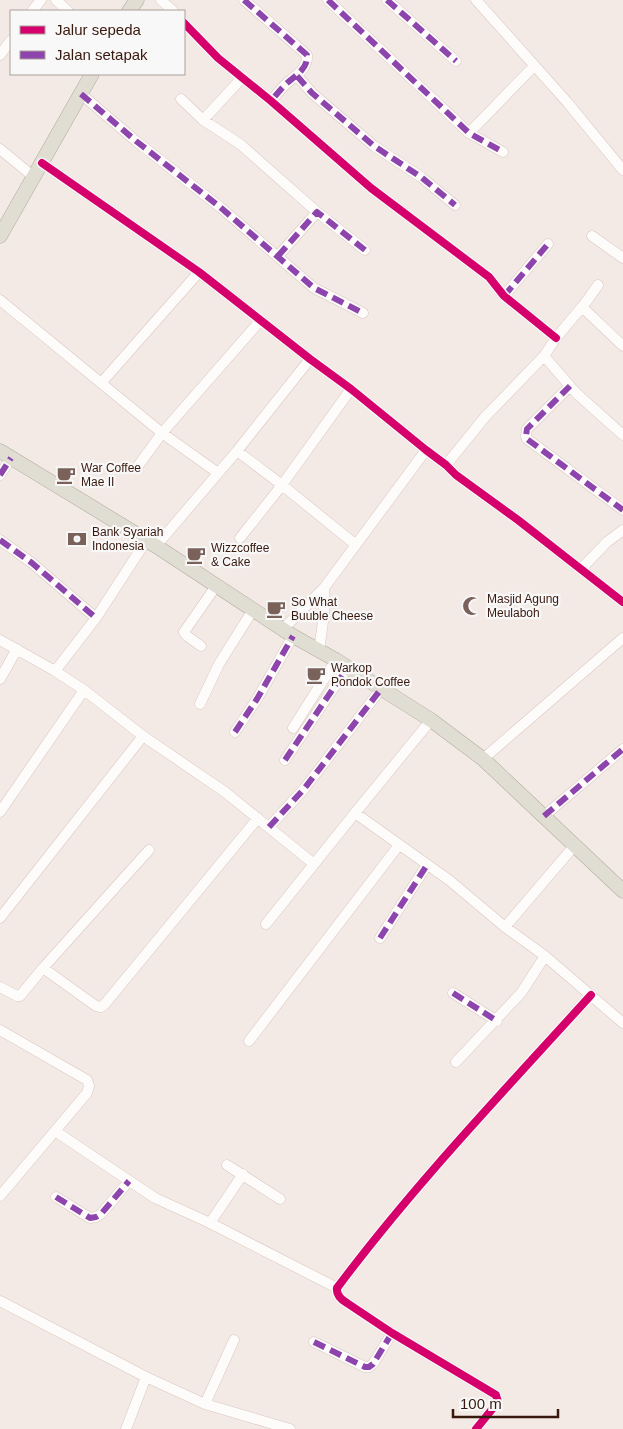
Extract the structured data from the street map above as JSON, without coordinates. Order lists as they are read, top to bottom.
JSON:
{
  "places": {
    "cafe": [
      "War Coffee Mae II",
      "Wizzcoffee & Cake",
      "So What Buuble Cheese",
      "Warkop Pondok Coffee"
    ],
    "bank": ["Bank Syariah Indonesia"],
    "mosque": ["Masjid Agung Meulaboh"]
  },
  "legend": ["Jalur sepeda", "Jalan setapak"],
  "scale_bar": "100 m"
}
